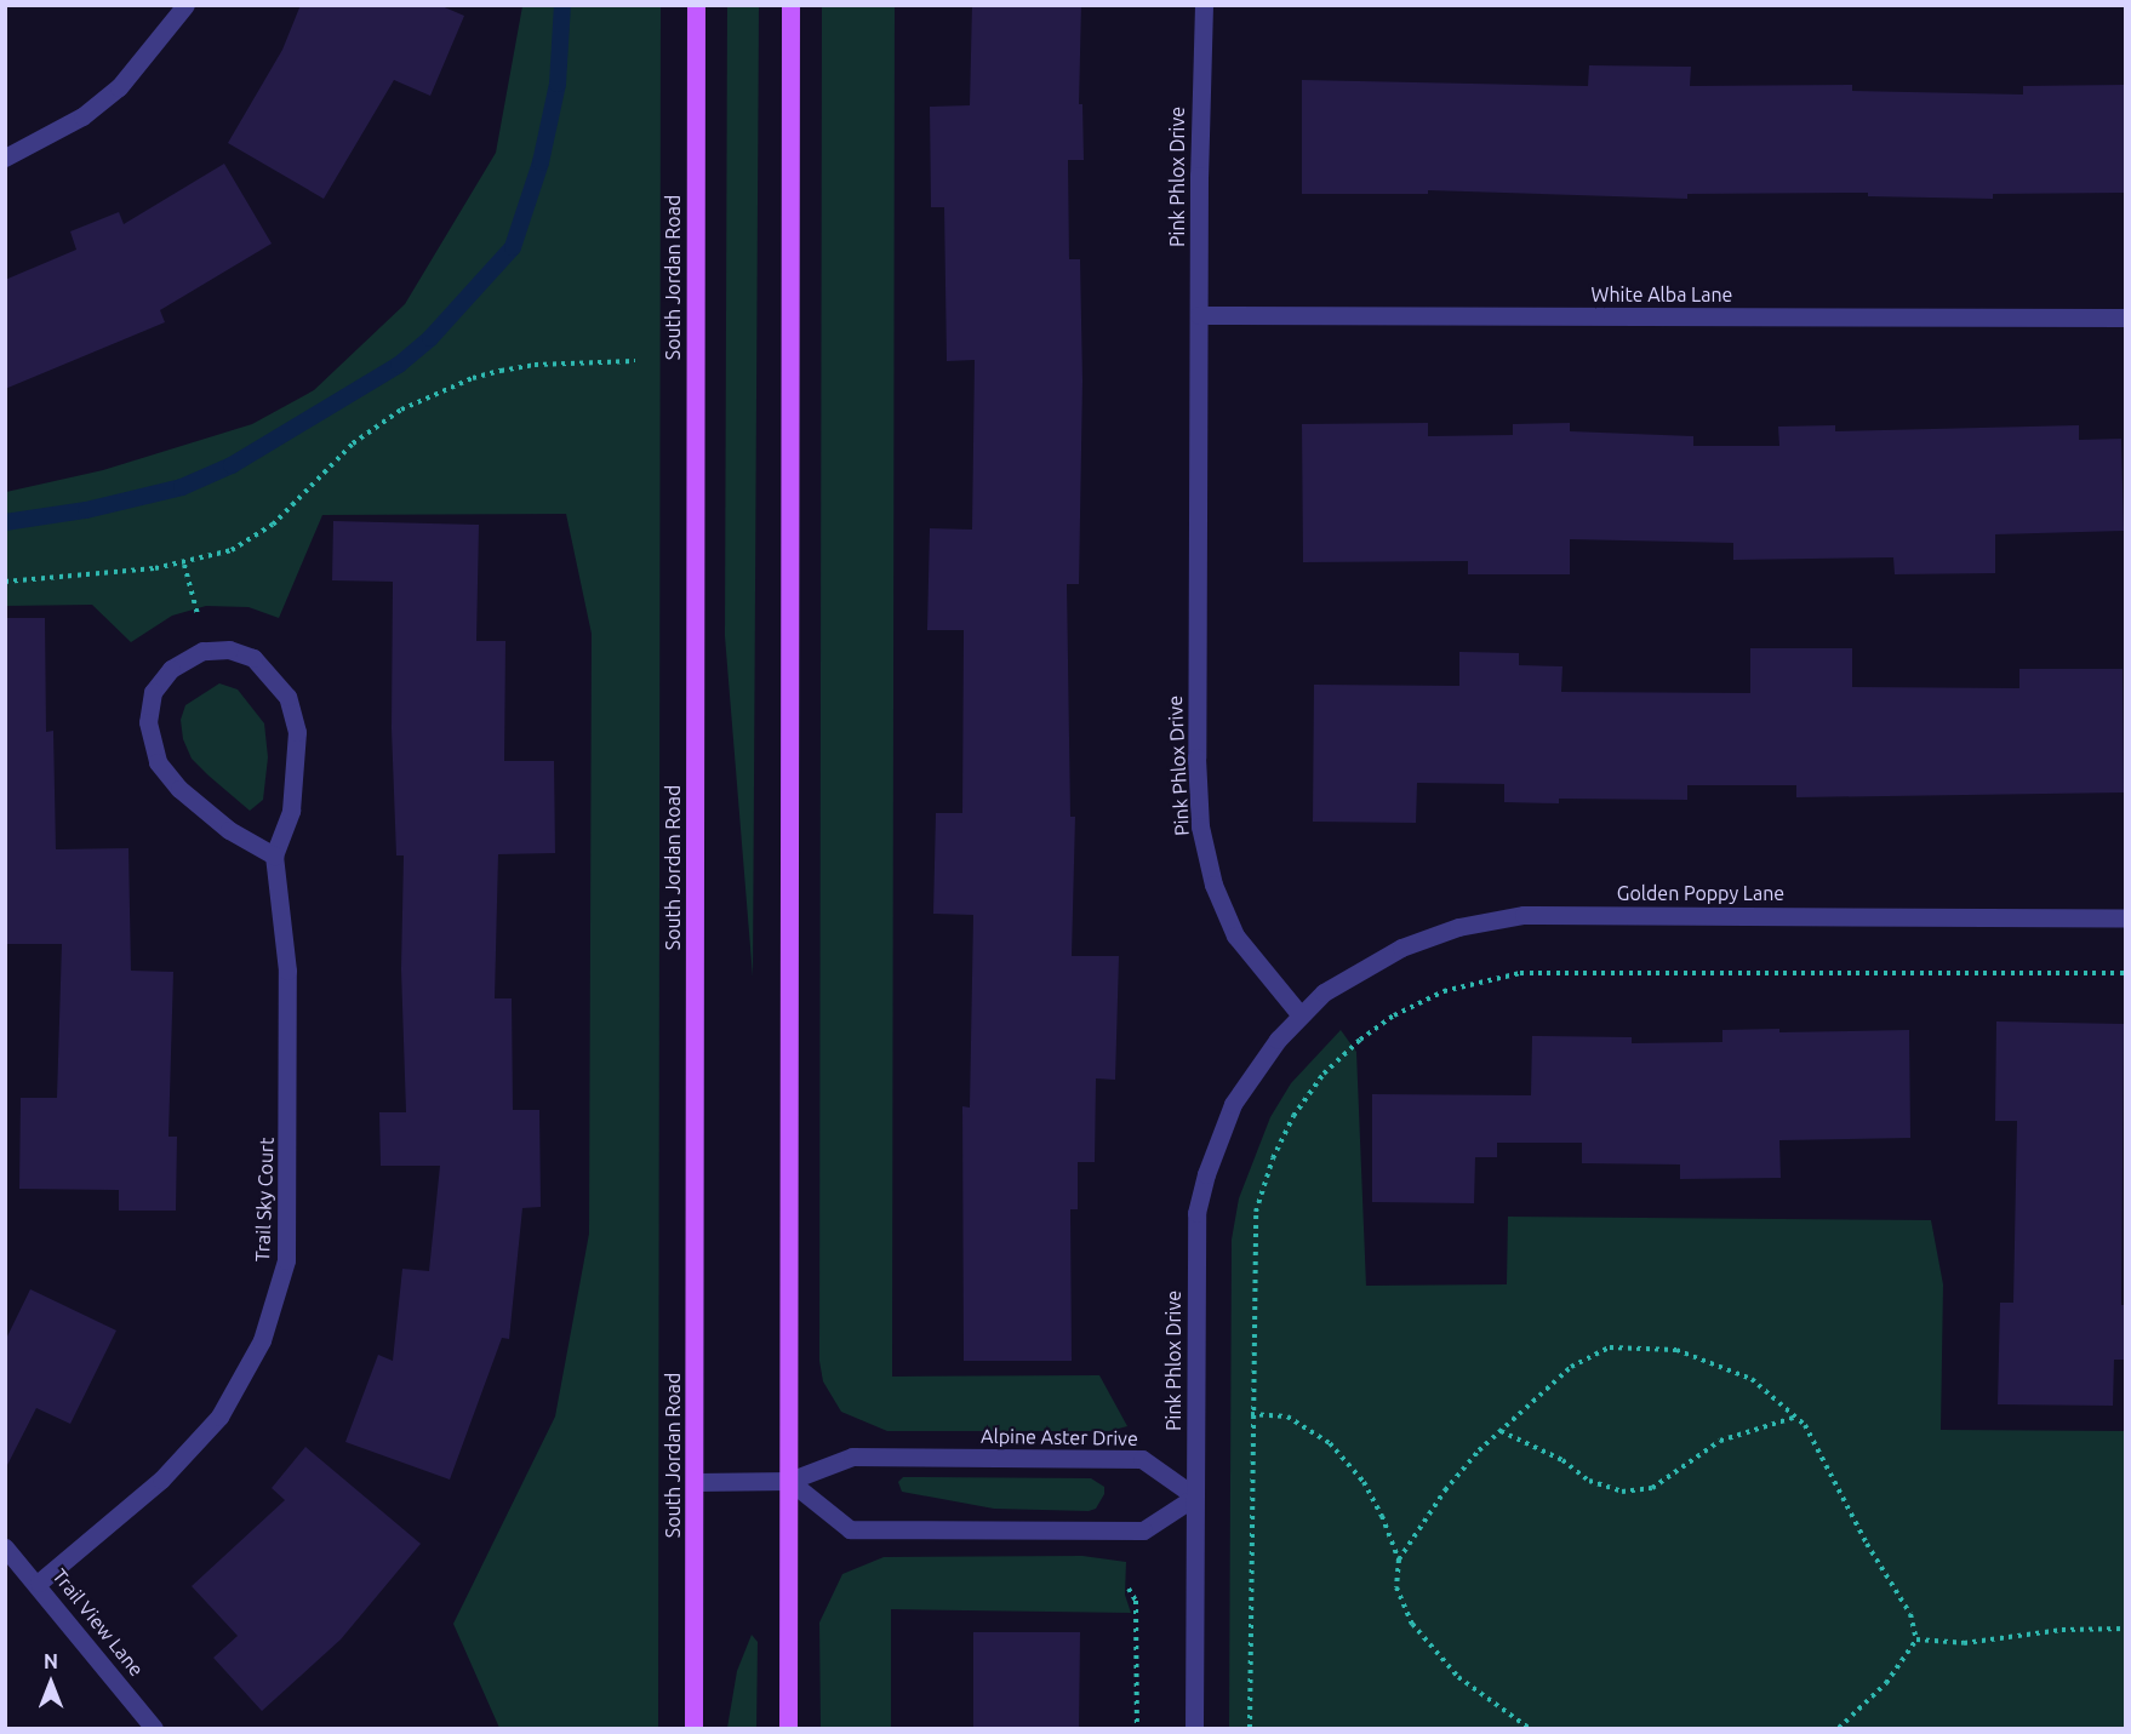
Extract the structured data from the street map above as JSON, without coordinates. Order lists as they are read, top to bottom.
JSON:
{
  "streets": {
    "main road": ["South Jordan Road"],
    "street": [
      "Pink Phlox Drive",
      "White Alba Lane",
      "Golden Poppy Lane",
      "Trail Sky Court",
      "Alpine Aster Drive",
      "Trail View Lane"
    ]
  },
  "crossings": [
    ["Pink Phlox Drive", "White Alba Lane"],
    ["Pink Phlox Drive", "Golden Poppy Lane"],
    ["Pink Phlox Drive", "Alpine Aster Drive"],
    ["South Jordan Road", "Alpine Aster Drive"],
    ["Trail Sky Court", "Trail View Lane"]
  ],
  "north": "top"
}
